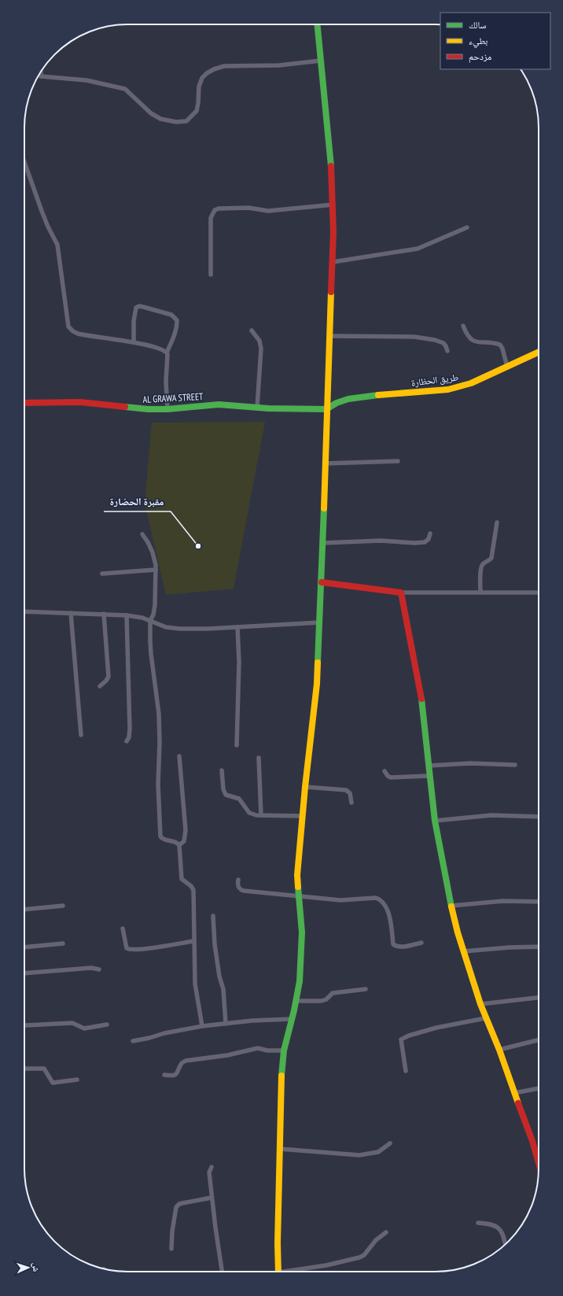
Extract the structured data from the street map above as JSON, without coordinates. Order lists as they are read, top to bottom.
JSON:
{
  "streets": {
    "street": ["طريق الحظارة", "AL GRAWA STREET"]
  },
  "crossings": [
    ["طريق الحظارة", "AL GRAWA STREET"]
  ],
  "places": ["مقبرة الحضارة"],
  "legend": ["سالك", "بطيء", "مزدحم"],
  "north": "right"
}
